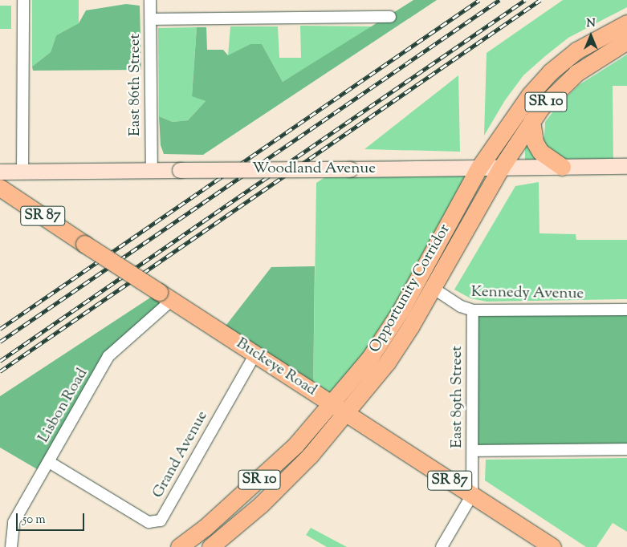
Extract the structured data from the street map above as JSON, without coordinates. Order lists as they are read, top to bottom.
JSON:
{
  "streets": {
    "main road": [
      "SR 10",
      "Woodland Avenue",
      "SR 87",
      "Opportunity Corridor",
      "Buckeye Road"
    ],
    "street": [
      "East 86th Street",
      "Kennedy Avenue",
      "East 89th Street",
      "Lisbon Road",
      "Grand Avenue"
    ]
  },
  "crossings": [
    ["East 86th Street", "Woodland Avenue"],
    ["Woodland Avenue", "Opportunity Corridor"],
    ["Opportunity Corridor", "Kennedy Avenue"],
    ["Opportunity Corridor", "Buckeye Road"],
    ["Kennedy Avenue", "East 89th Street"],
    ["Buckeye Road", "East 89th Street"],
    ["Buckeye Road", "Lisbon Road"],
    ["Buckeye Road", "Grand Avenue"],
    ["Lisbon Road", "Grand Avenue"]
  ],
  "scale_bar": "50 m",
  "north": "top"
}
